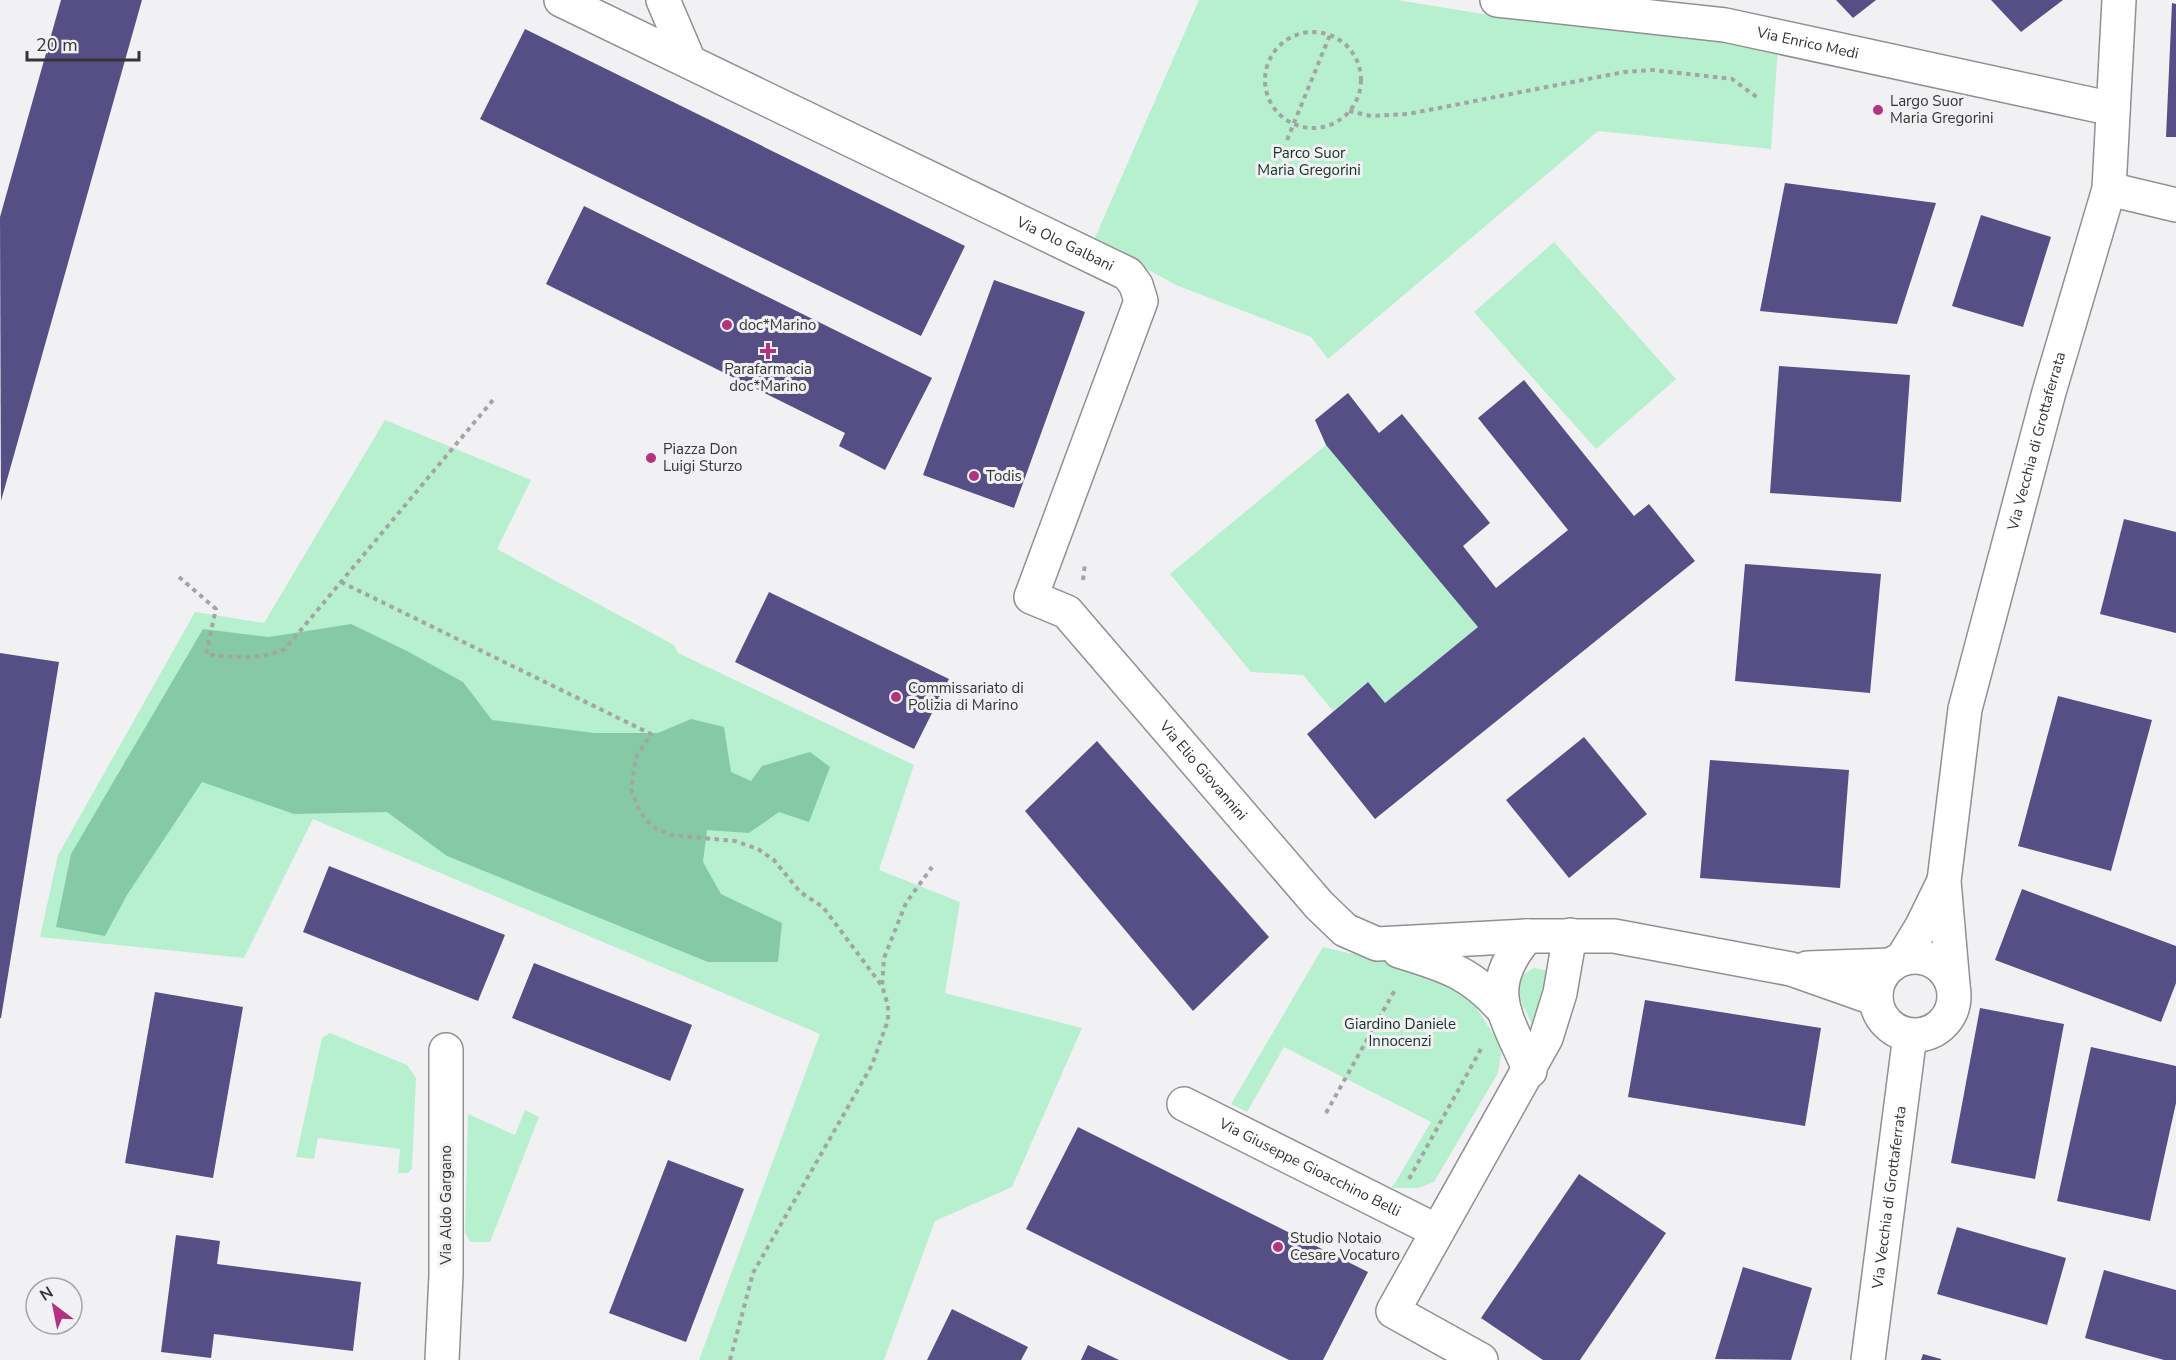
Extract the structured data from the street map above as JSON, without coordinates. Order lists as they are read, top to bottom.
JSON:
{
  "streets": {
    "street": [
      "Via Enrico Medi",
      "Via Olo Galbani",
      "Via Vecchia di Grottaferrata",
      "Via Elio Giovannini",
      "Via Giuseppe Gioacchino Belli",
      "Via Aldo Gargano"
    ]
  },
  "crossings": [
    ["Via Enrico Medi", "Via Vecchia di Grottaferrata"],
    ["Via Olo Galbani", "Via Elio Giovannini"]
  ],
  "parks": ["Parco Suor Maria Gregorini", "Giardino Daniele Innocenzi"],
  "places": {
    "other": [
      "Largo Suor Maria Gregorini",
      "doc*Marino",
      "Piazza Don Luigi Sturzo",
      "Todis",
      "Commissariato di Polizia di Marino",
      "Studio Notaio Cesare Vocaturo"
    ],
    "health": ["Parafarmacia doc*Marino"]
  },
  "scale_bar": "20 m",
  "north": "top left"
}
